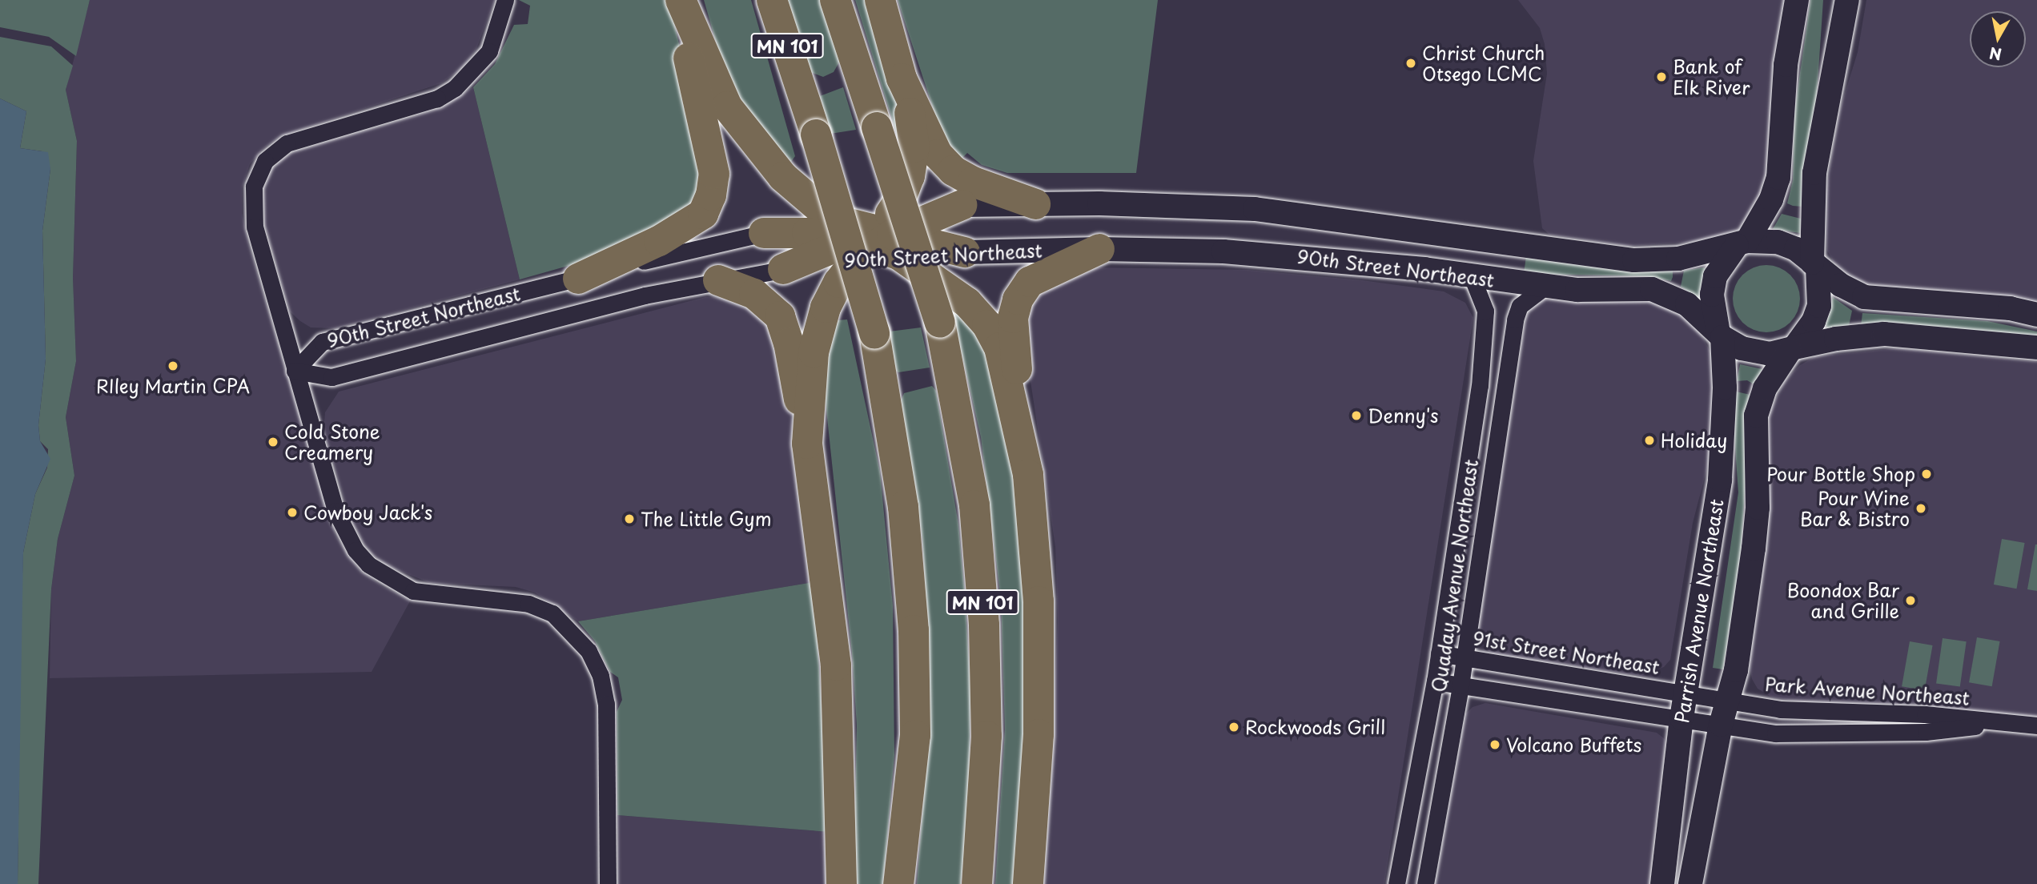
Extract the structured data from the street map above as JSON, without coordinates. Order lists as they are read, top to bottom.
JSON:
{
  "streets": {
    "highway": ["MN 101"],
    "main road": ["90th Street Northeast", "Parrish Avenue Northeast"],
    "street": ["Quaday Avenue Northeast", "91st Street Northeast", "Park Avenue Northeast"]
  },
  "crossings": [
    ["90th Street Northeast", "Quaday Avenue Northeast"],
    ["90th Street Northeast", "Parrish Avenue Northeast"],
    ["Quaday Avenue Northeast", "91st Street Northeast"],
    ["Parrish Avenue Northeast", "91st Street Northeast"],
    ["Parrish Avenue Northeast", "Park Avenue Northeast"],
    ["91st Street Northeast", "Park Avenue Northeast"]
  ],
  "places": [
    "Christ Church Otsego LCMC",
    "Bank of Elk River",
    "RIley Martin CPA",
    "Denny's",
    "Holiday",
    "Cold Stone Creamery",
    "Pour Bottle Shop",
    "Pour Wine Bar & Bistro",
    "Cowboy Jack's",
    "The Little Gym",
    "Boondox Bar and Grille",
    "Rockwoods Grill",
    "Volcano Buffets"
  ],
  "north": "bottom"
}
